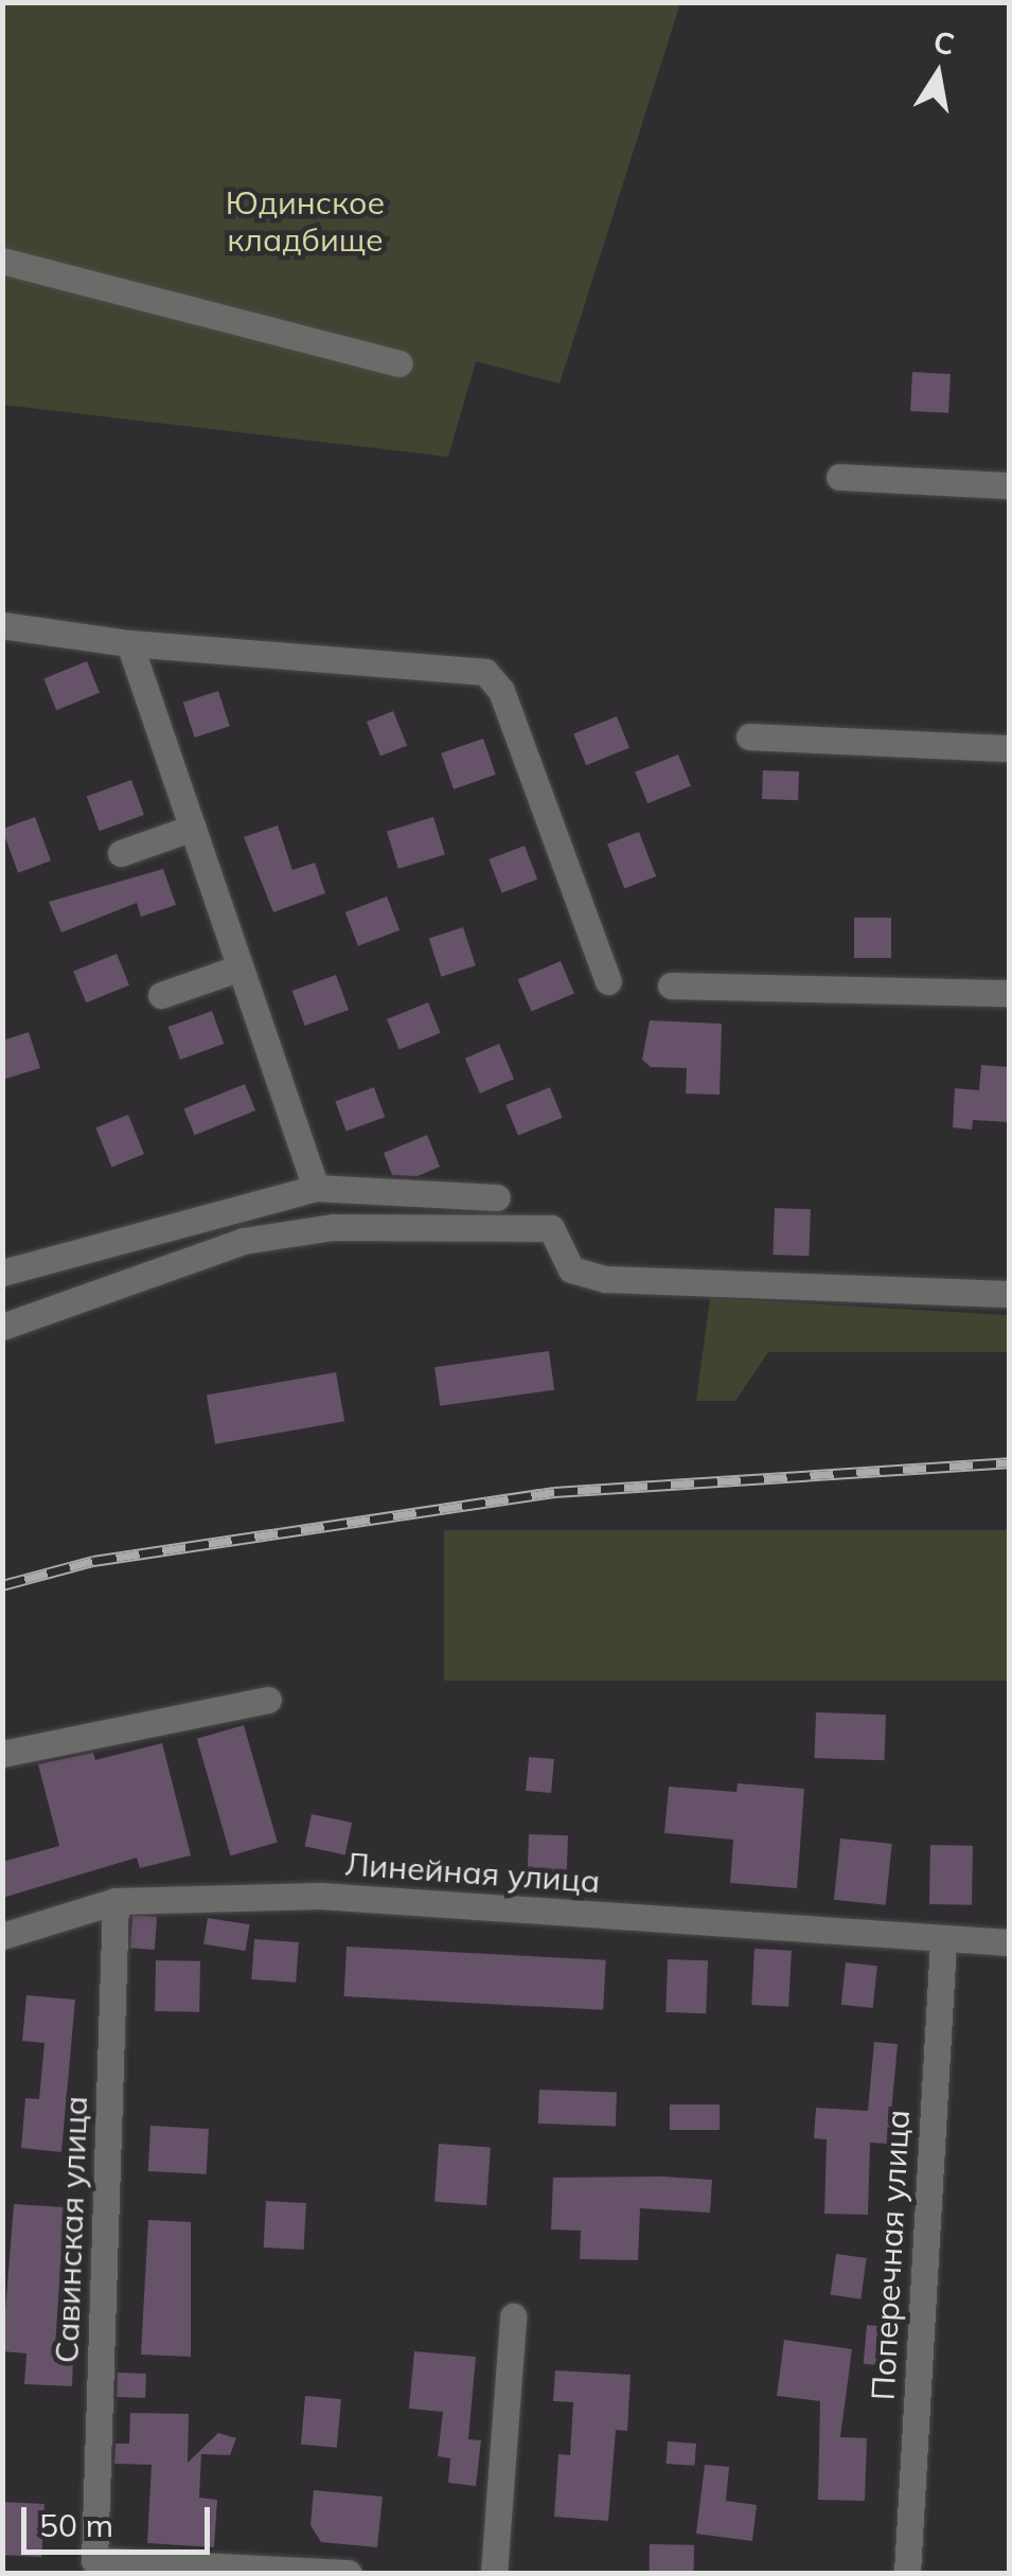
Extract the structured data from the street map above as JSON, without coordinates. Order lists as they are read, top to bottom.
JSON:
{
  "streets": {
    "street": ["Линейная улица", "Савинская улица", "Поперечная улица"]
  },
  "crossings": [
    ["Линейная улица", "Савинская улица"],
    ["Линейная улица", "Поперечная улица"]
  ],
  "parks": ["Юдинское кладбище"],
  "scale_bar": "50 m",
  "north": "top"
}
